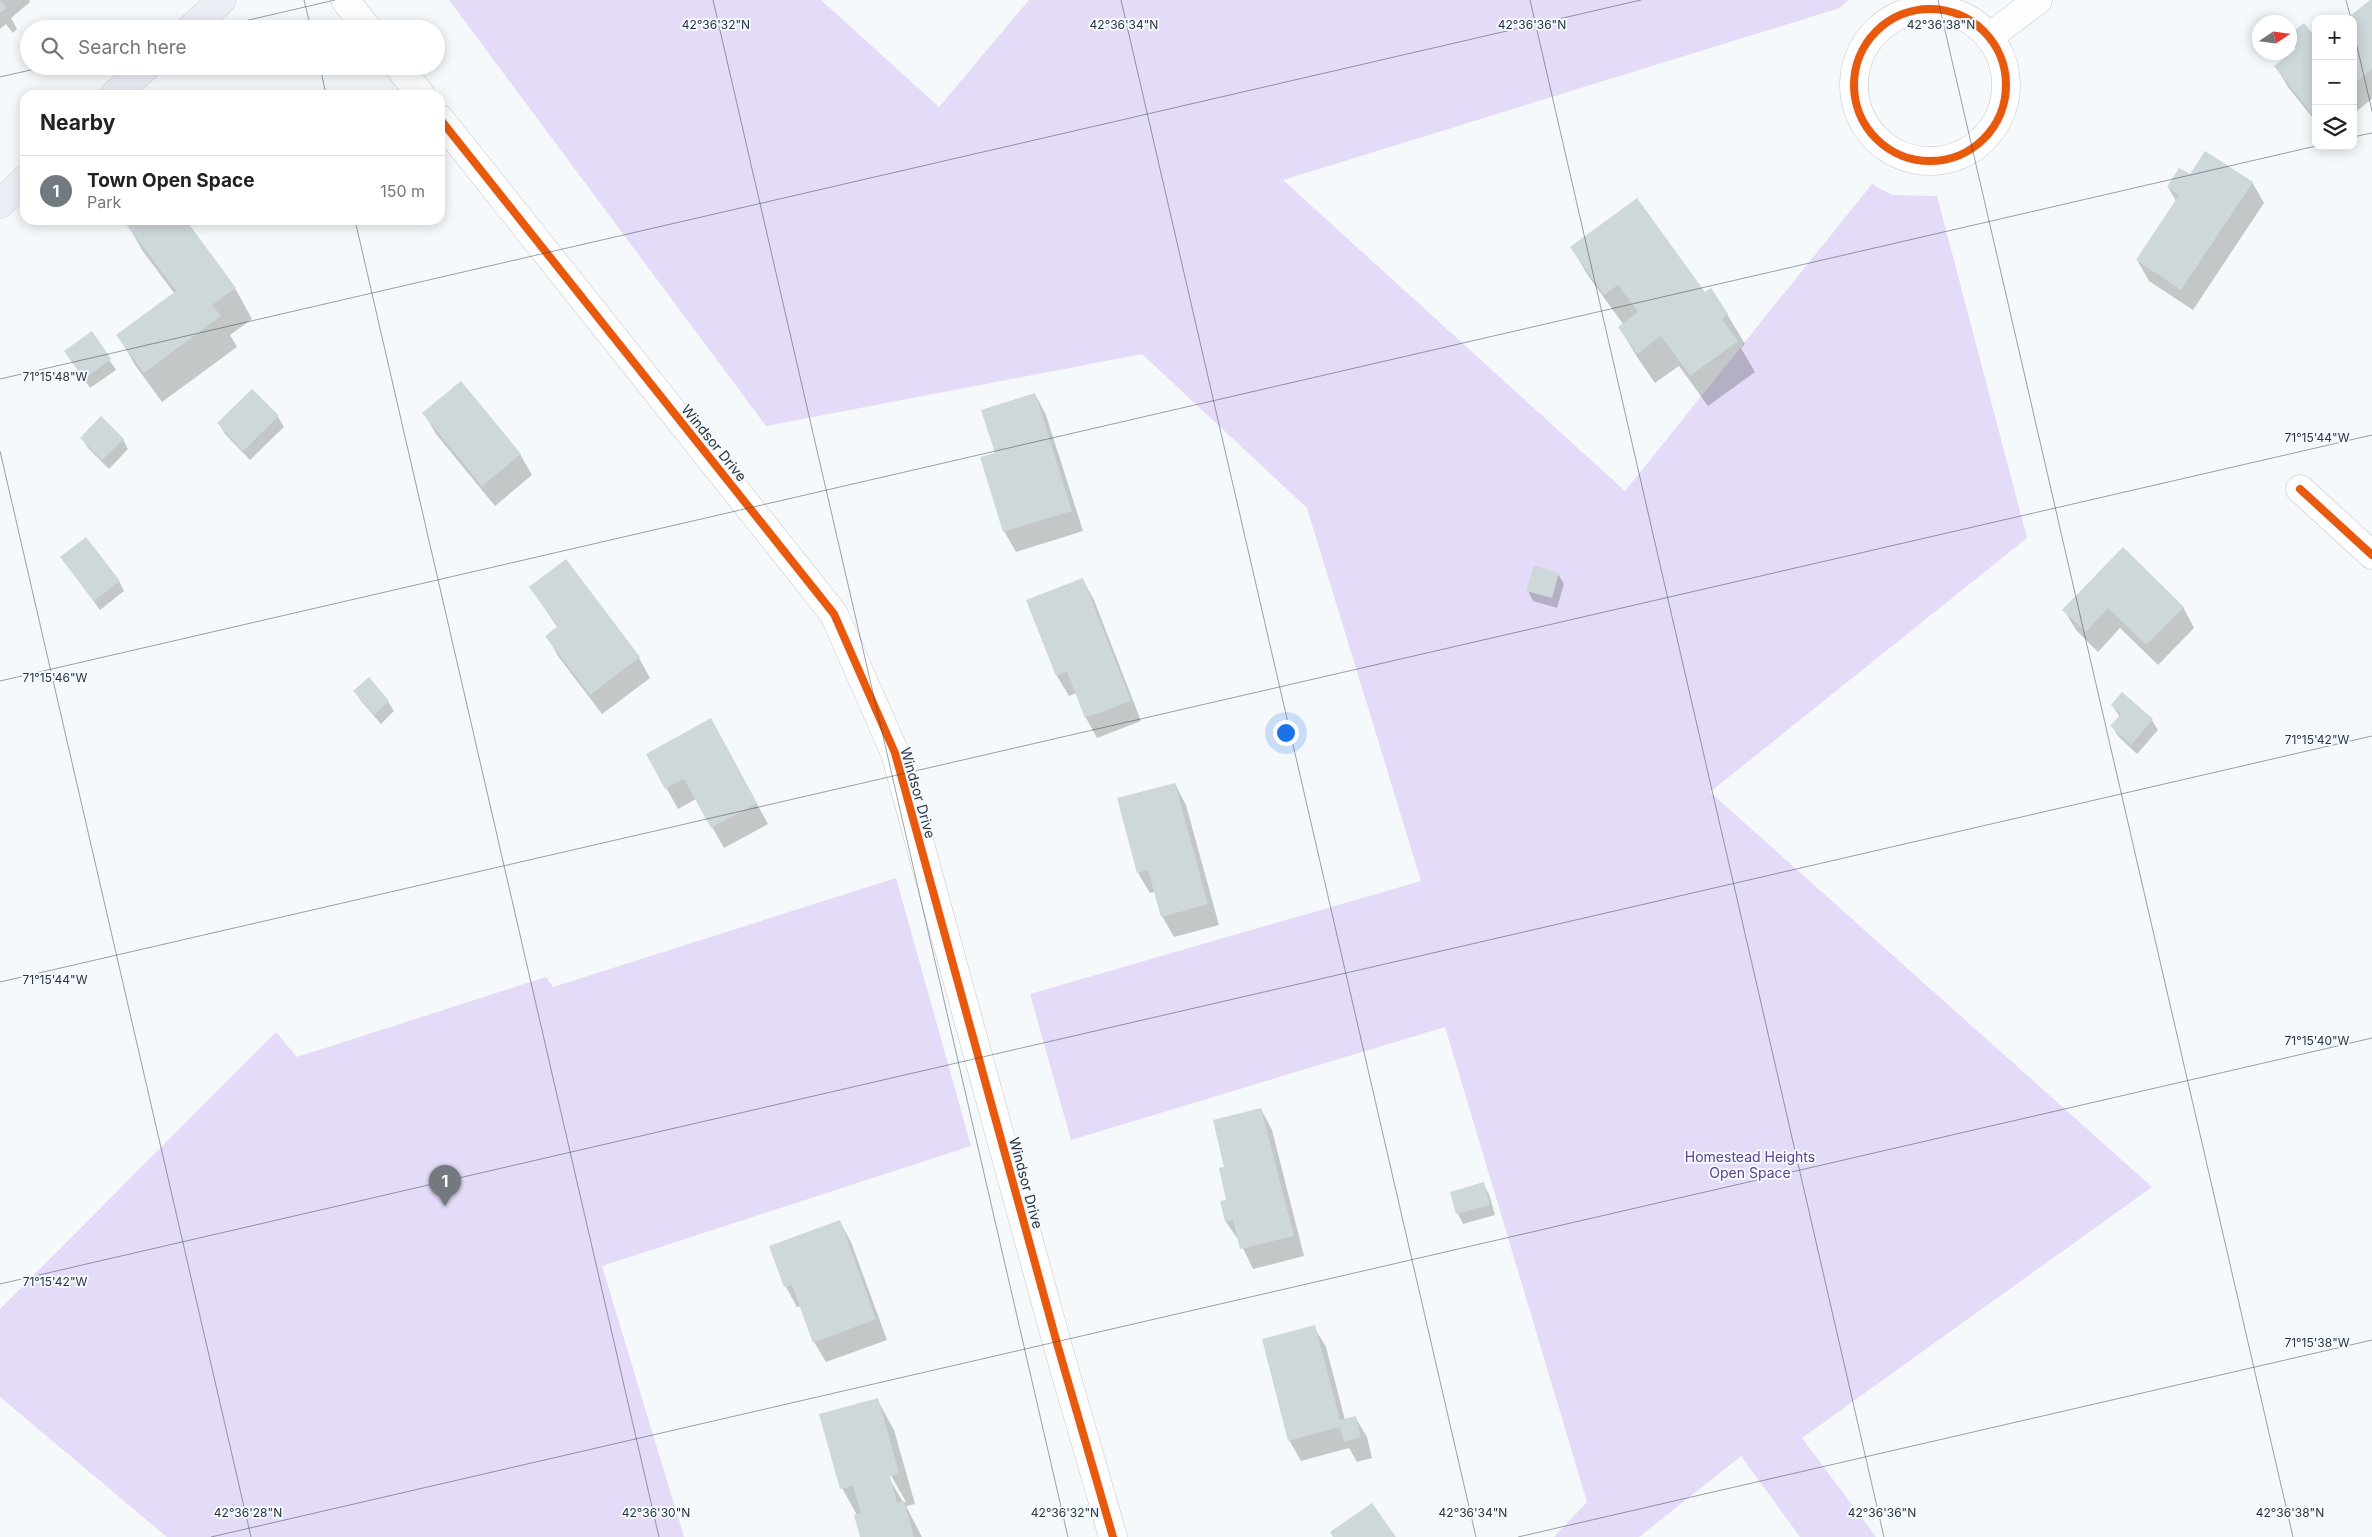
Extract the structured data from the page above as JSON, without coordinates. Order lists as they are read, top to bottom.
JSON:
{
  "streets": {
    "street": ["Windsor Drive"]
  },
  "parks": ["Homestead Heights Open Space"],
  "north": "right",
  "page": {
    "map_buttons": ["+", "−"],
    "search": "Search here",
    "heading": "Nearby",
    "list": [
      {
        "mark": "1",
        "name": "Town Open Space",
        "note": "Park",
        "value": "150 m"
      }
    ],
    "pins": "1"
  },
  "coordinates": [
    "42°36'32\"N",
    "42°36'34\"N",
    "42°36'36\"N",
    "42°36'38\"N",
    "71°15'48\"W",
    "71°15'44\"W",
    "71°15'46\"W",
    "71°15'42\"W",
    "71°15'40\"W",
    "71°15'38\"W",
    "42°36'28\"N",
    "42°36'30\"N"
  ]
}
